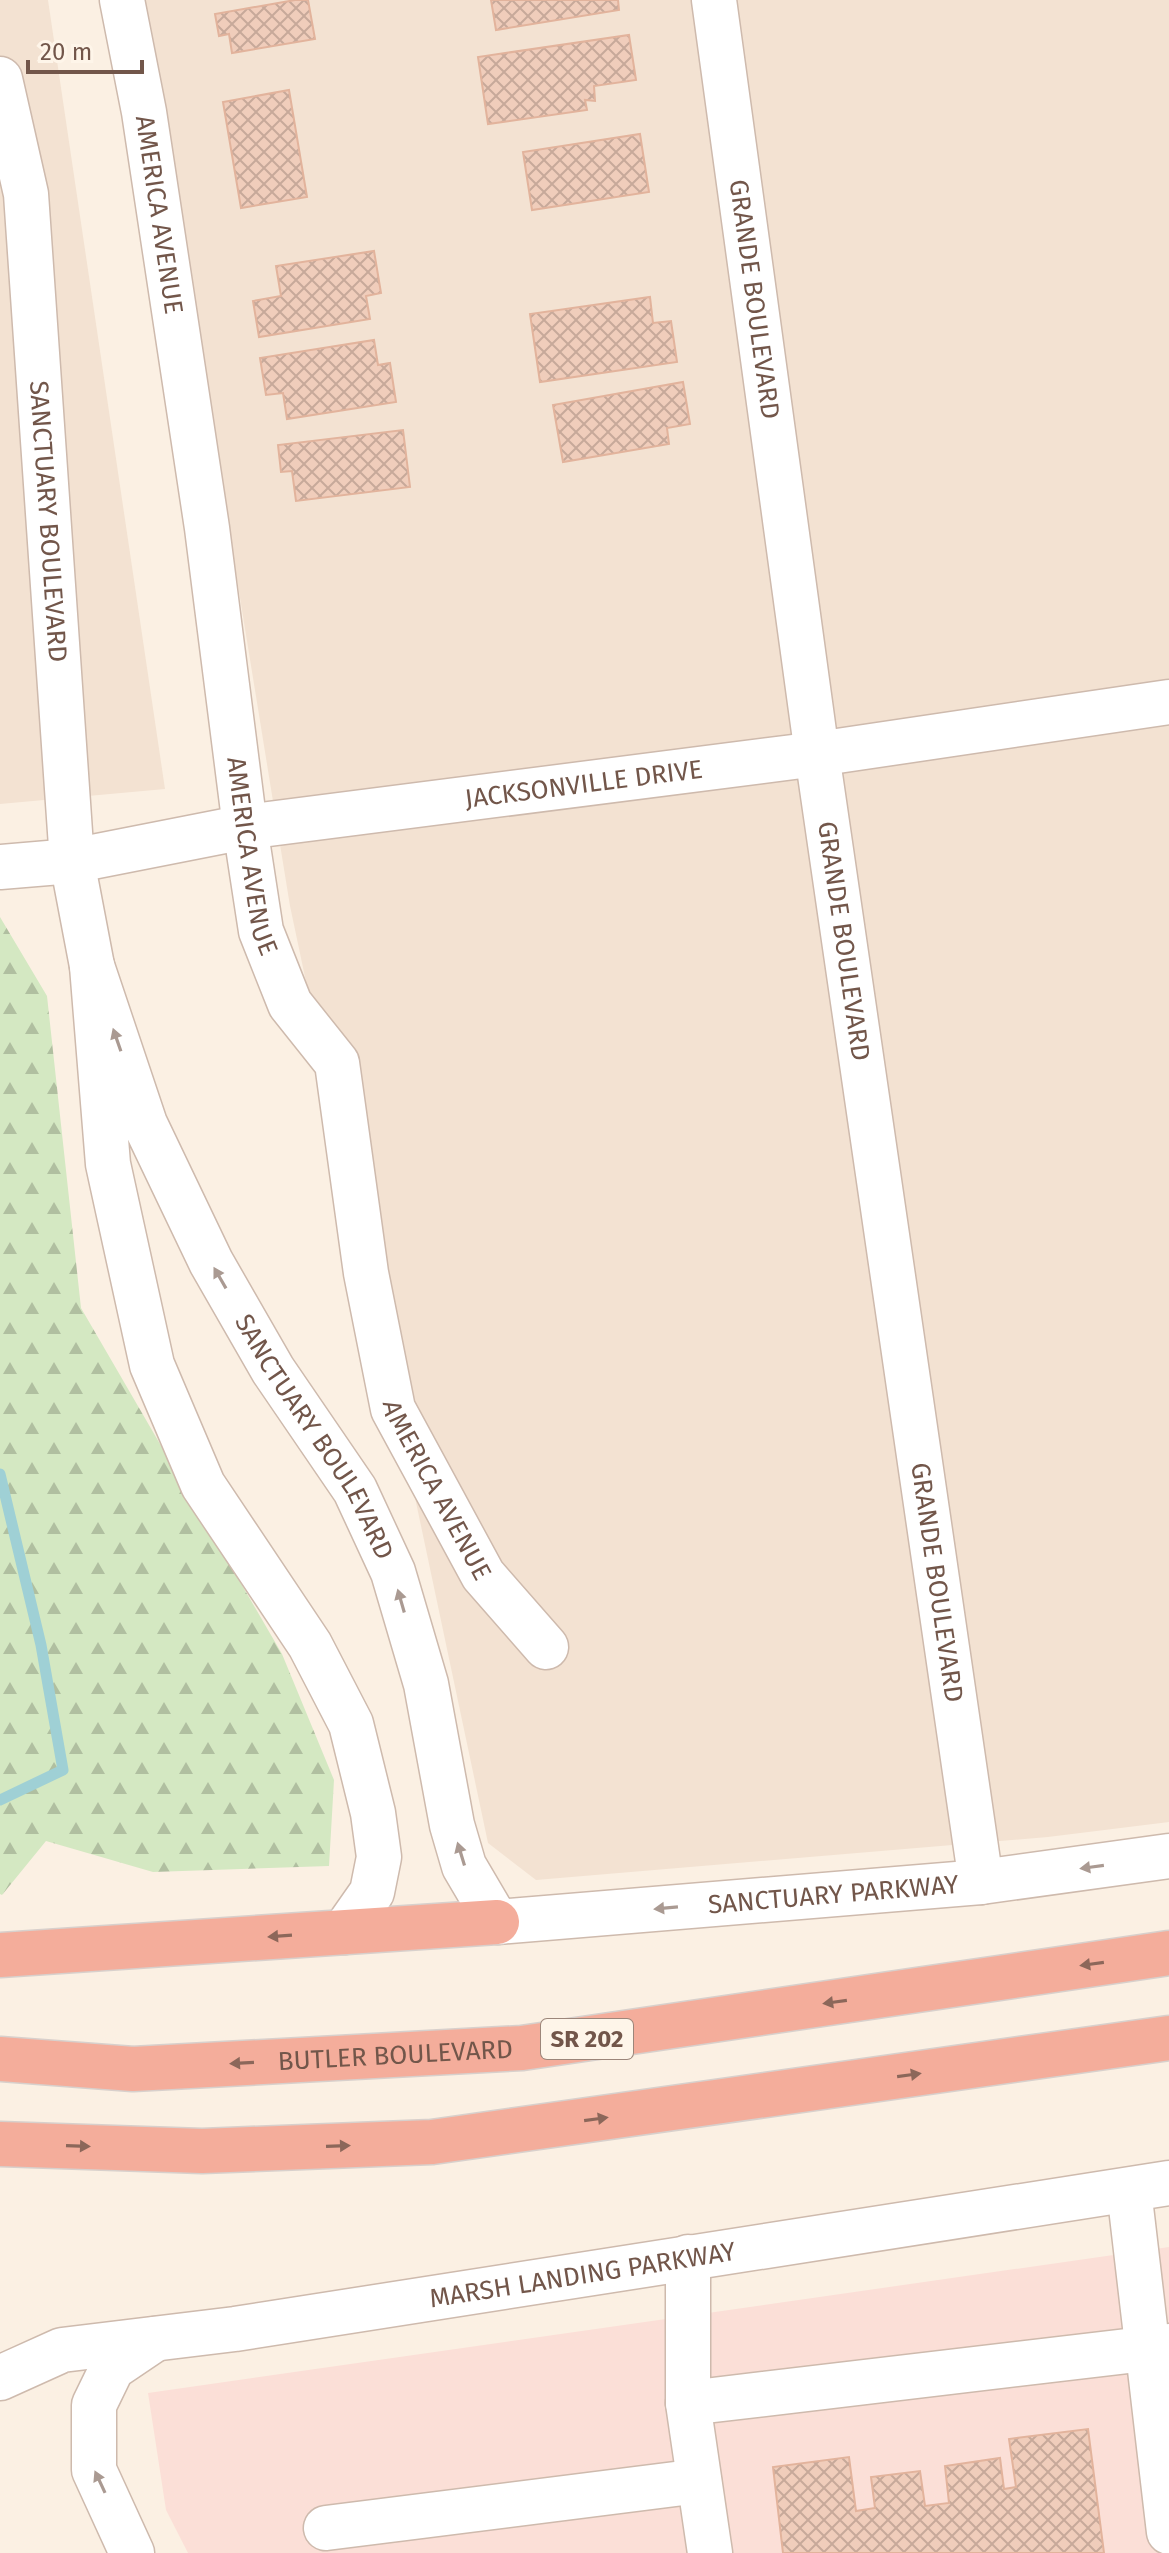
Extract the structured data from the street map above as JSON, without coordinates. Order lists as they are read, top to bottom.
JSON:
{
  "streets": {
    "highway": ["SR 202", "BUTLER BOULEVARD"],
    "street": [
      "AMERICA AVENUE",
      "GRANDE BOULEVARD",
      "SANCTUARY BOULEVARD",
      "JACKSONVILLE DRIVE",
      "SANCTUARY PARKWAY",
      "MARSH LANDING PARKWAY"
    ]
  },
  "crossings": [
    ["AMERICA AVENUE", "JACKSONVILLE DRIVE"],
    ["GRANDE BOULEVARD", "JACKSONVILLE DRIVE"],
    ["GRANDE BOULEVARD", "SANCTUARY PARKWAY"],
    ["SANCTUARY BOULEVARD", "JACKSONVILLE DRIVE"],
    ["SANCTUARY BOULEVARD", "SANCTUARY PARKWAY"]
  ],
  "one_way": ["SANCTUARY PARKWAY"],
  "scale_bar": "20 m"
}
